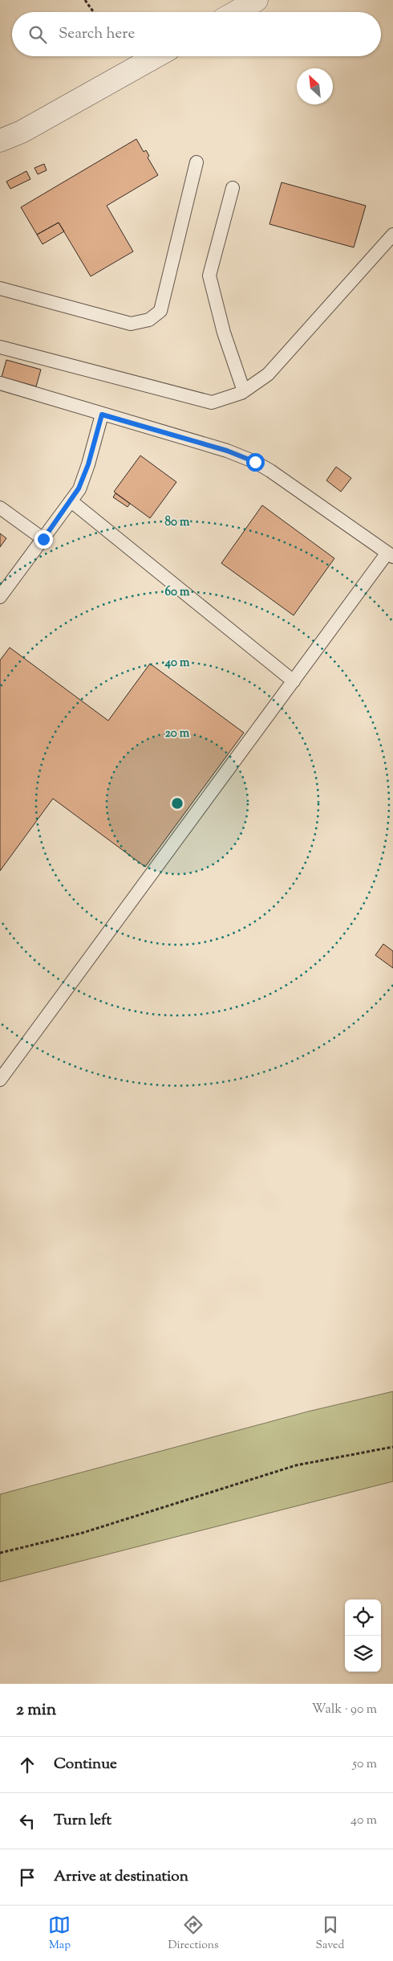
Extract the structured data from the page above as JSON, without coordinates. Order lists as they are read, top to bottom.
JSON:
{
  "north": "top left",
  "page": {
    "search": "Search here",
    "heading": ["2 min", "Walk · 90 m"],
    "list": [
      ["Continue", "50 m"],
      ["Turn left", "40 m"],
      "Arrive at destination"
    ],
    "nav": ["Map", "Directions", "Saved"]
  },
  "rings": [
    "80 m",
    "60 m",
    "40 m",
    "20 m"
  ]
}
